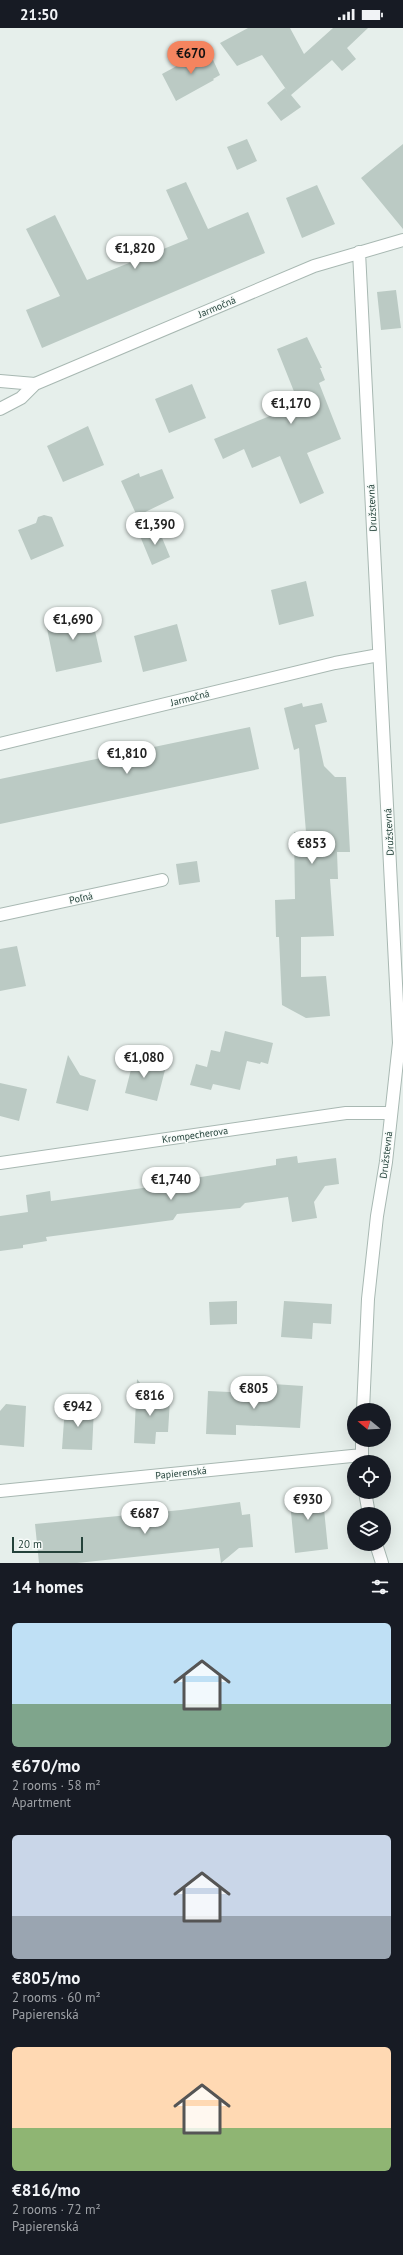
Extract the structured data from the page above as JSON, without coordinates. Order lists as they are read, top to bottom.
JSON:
{
  "streets": {
    "street": [
      "Jarmočná",
      "Družstevná",
      "Poľná",
      "Krompecherova",
      "Papierenská"
    ]
  },
  "crossings": [
    ["Jarmočná", "Družstevná"],
    ["Družstevná", "Krompecherova"]
  ],
  "scale_bar": "20 m",
  "north": "left",
  "page": {
    "status": "21:50",
    "price": [
      "€670",
      "€1,820",
      "€1,170",
      "€1,390",
      "€1,690",
      "€1,810",
      "€853",
      "€1,080",
      "€1,740",
      "€805",
      "€816",
      "€942",
      "€930",
      "€687"
    ],
    "scale": "20 m",
    "heading": "14 homes",
    "list": [
      {
        "name": "€670/mo",
        "note": "2 rooms · 58 m² · Apartment"
      },
      {
        "name": "€805/mo",
        "note": "2 rooms · 60 m² · Papierenská"
      },
      {
        "name": "€816/mo",
        "note": "2 rooms · 72 m² · Papierenská"
      }
    ]
  }
}
